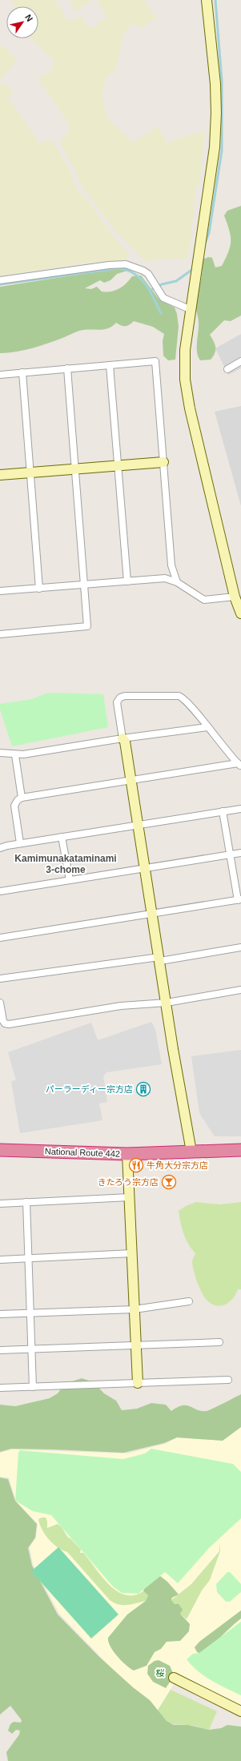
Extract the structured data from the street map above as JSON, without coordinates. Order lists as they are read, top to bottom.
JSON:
{
  "streets": {
    "highway": ["National Route 442"]
  },
  "districts": ["Kamimunakataminami 3-chome"],
  "parks": ["桜"],
  "places": {
    "building": ["パーラーディー宗方店"],
    "restaurant": ["牛角大分宗方店"],
    "bar": ["きたろう宗方店"]
  },
  "north": "top right"
}
